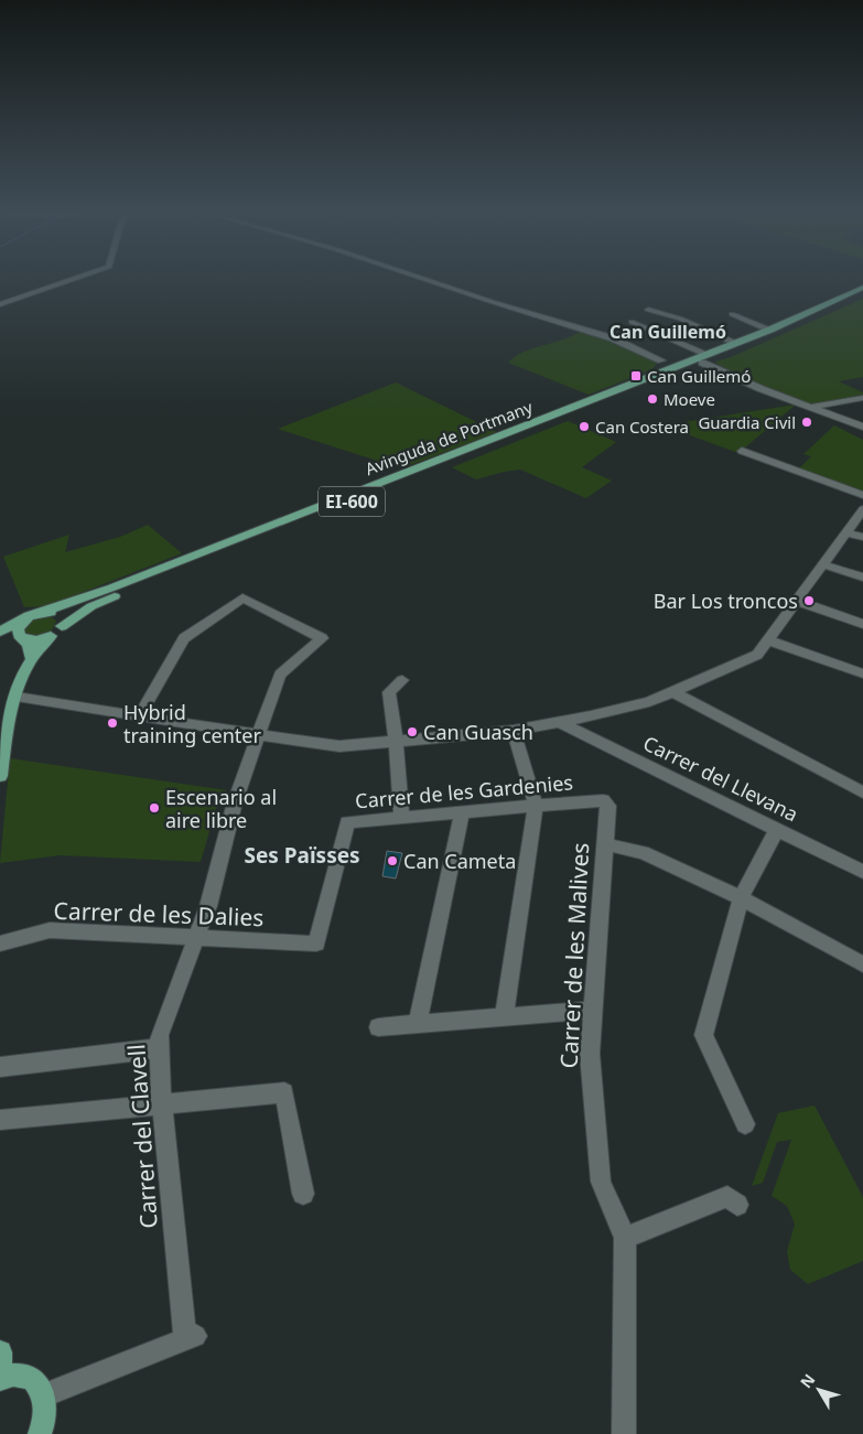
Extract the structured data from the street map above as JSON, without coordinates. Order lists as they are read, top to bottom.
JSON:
{
  "streets": {
    "main road": ["Avinguda de Portmany", "EI-600"],
    "street": [
      "Carrer del Llevana",
      "Carrer de les Gardenies",
      "Carrer de les Dalies",
      "Carrer de les Malives",
      "Carrer del Clavell"
    ]
  },
  "crossings": [
    ["Avinguda de Portmany", "EI-600"],
    ["Carrer de les Gardenies", "Carrer de les Dalies"],
    ["Carrer de les Gardenies", "Carrer de les Malives"],
    ["Carrer de les Dalies", "Carrer del Clavell"]
  ],
  "districts": ["Can Guillemó", "Ses Païsses"],
  "places": {
    "transit": ["Can Guillemó"],
    "other": [
      "Moeve",
      "Guardia Civil",
      "Can Costera",
      "Bar Los troncos",
      "Hybrid training center",
      "Can Guasch",
      "Escenario al aire libre",
      "Can Cameta"
    ]
  },
  "north": "top left"
}
